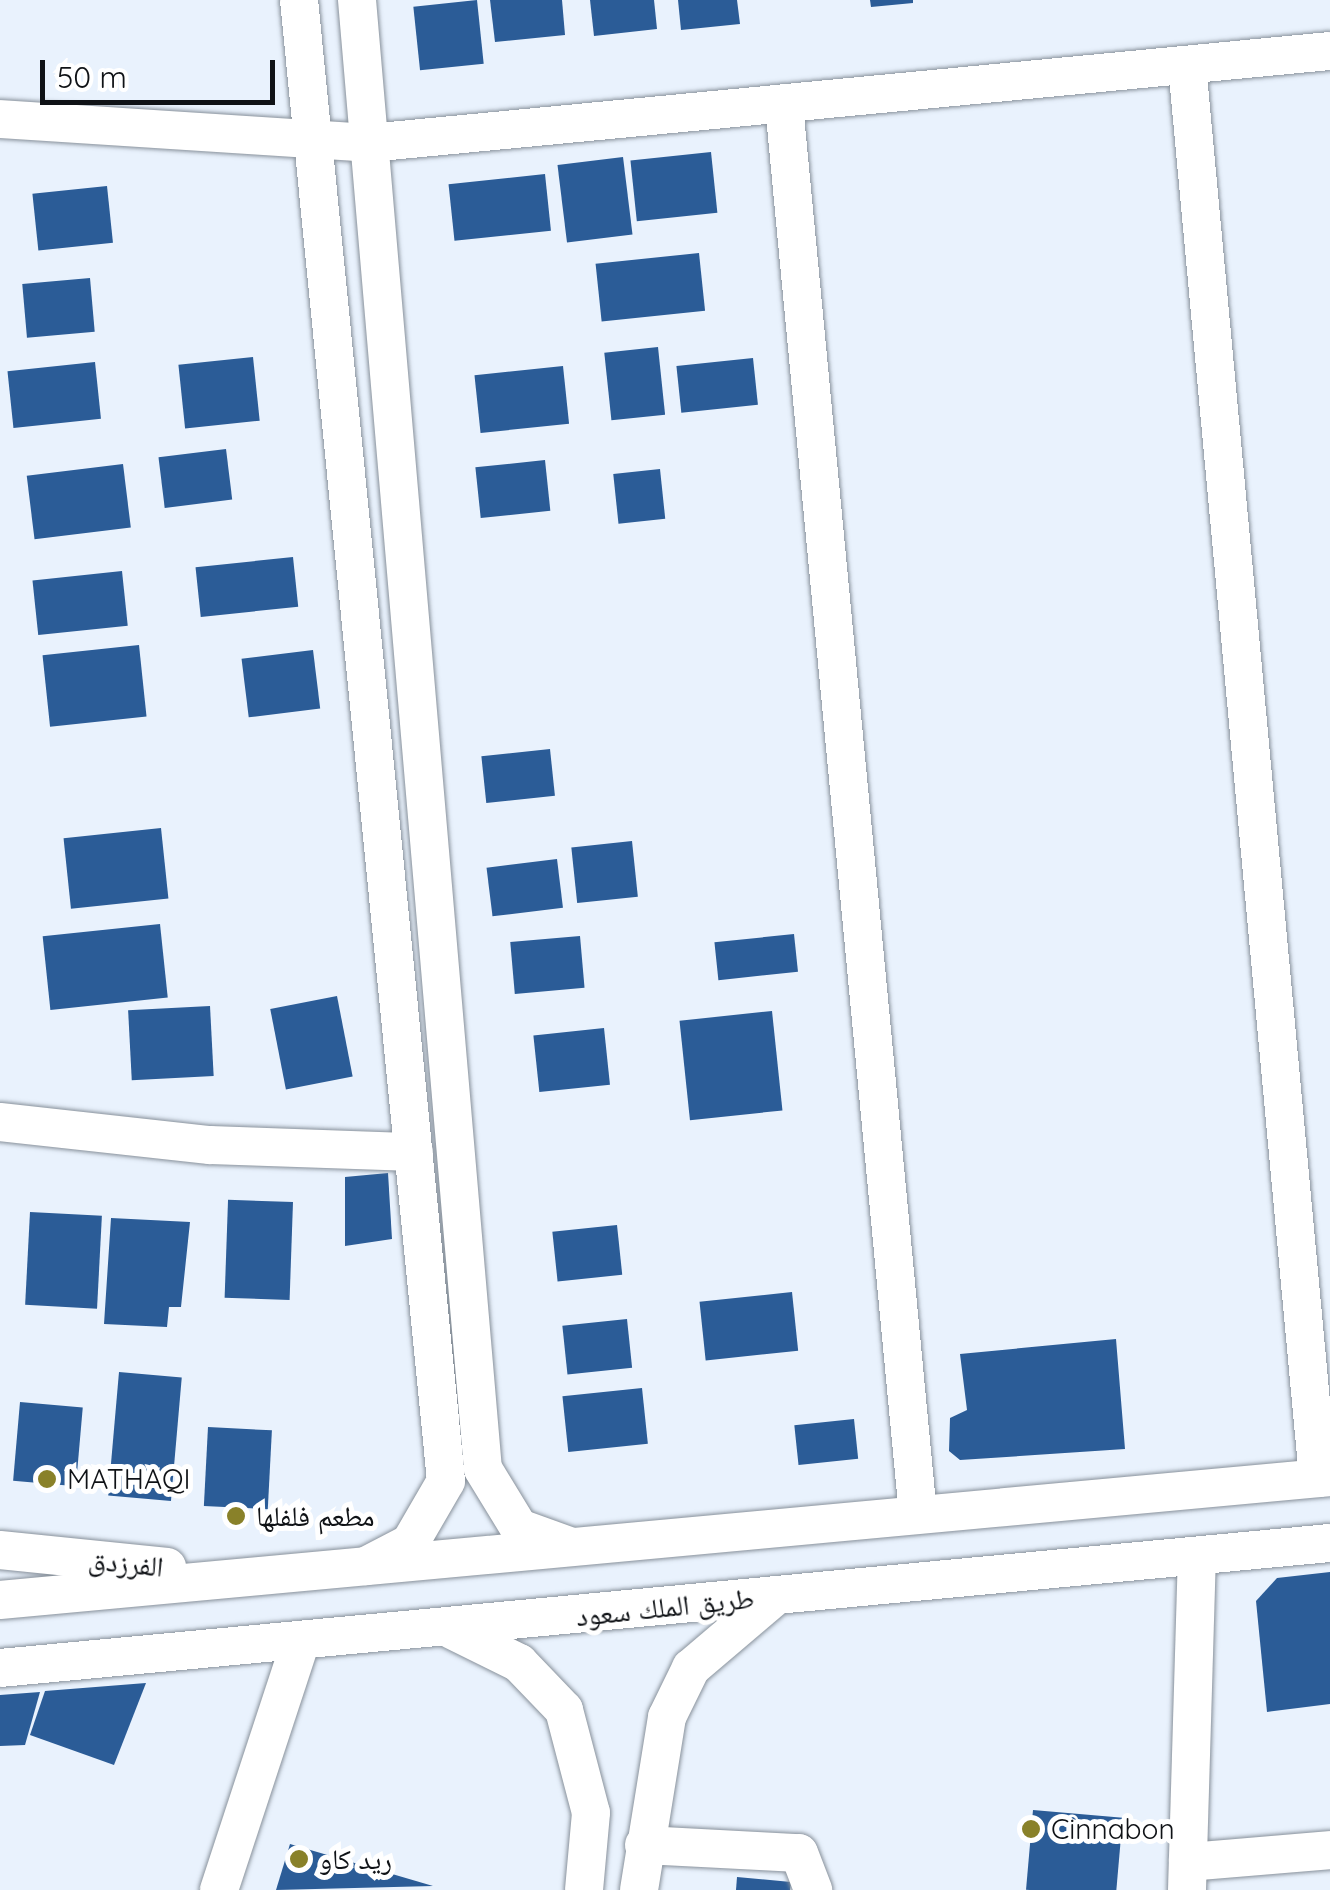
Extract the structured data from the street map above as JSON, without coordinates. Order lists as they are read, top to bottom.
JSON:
{
  "streets": {
    "street": ["الفرزدق", "طريق الملك سعود"]
  },
  "places": [
    "MATHAQI",
    "مطعم فلفلها",
    "Cinnabon",
    "ريد كاو"
  ],
  "scale_bar": "50 m"
}
